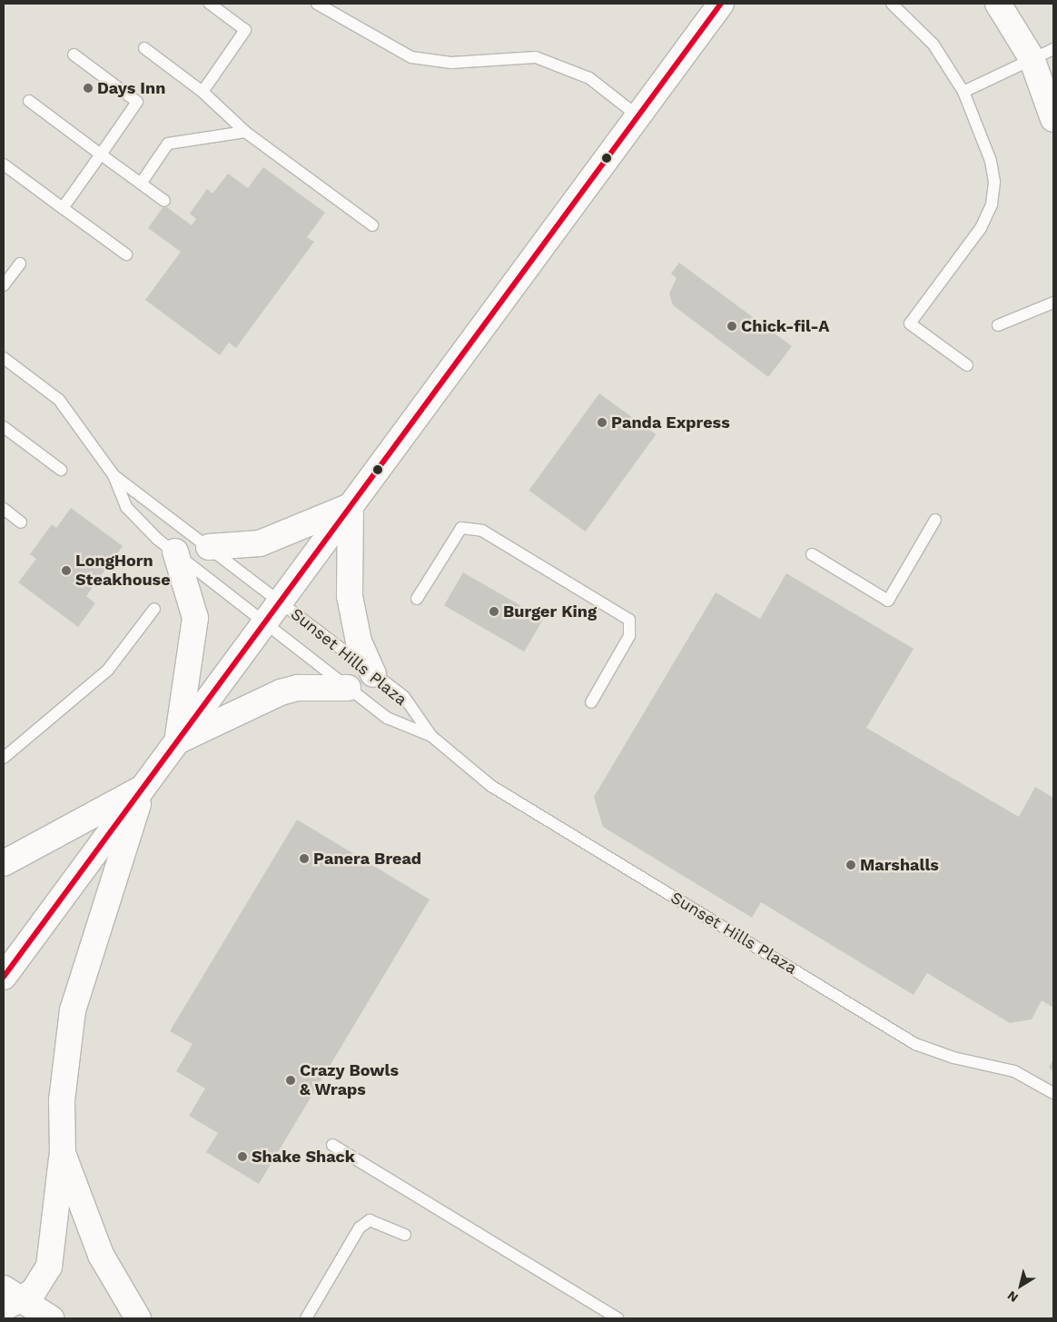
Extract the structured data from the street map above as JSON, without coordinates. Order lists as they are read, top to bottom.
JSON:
{
  "streets": {
    "lane": ["Sunset Hills Plaza"]
  },
  "places": [
    "Days Inn",
    "Chick-fil-A",
    "Panda Express",
    "LongHorn Steakhouse",
    "Burger King",
    "Panera Bread",
    "Marshalls",
    "Crazy Bowls & Wraps",
    "Shake Shack"
  ],
  "north": "bottom left"
}
